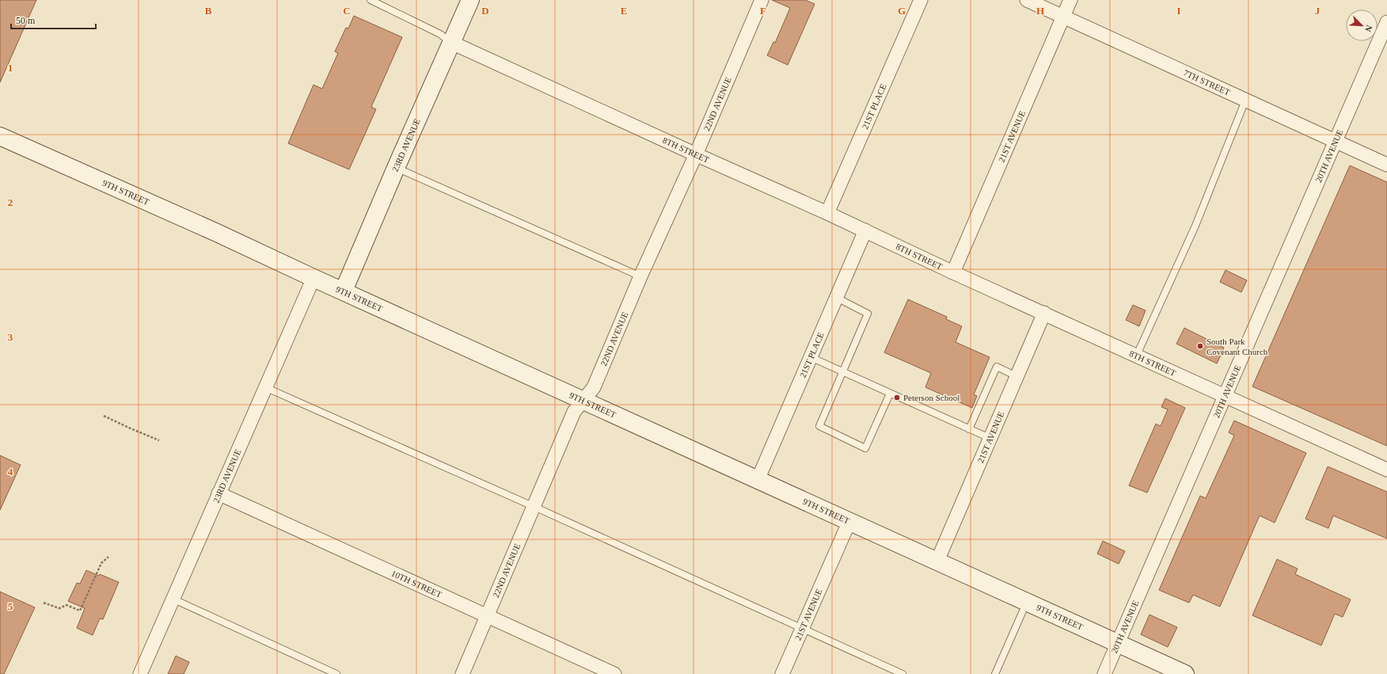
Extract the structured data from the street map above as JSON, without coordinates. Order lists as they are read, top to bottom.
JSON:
{
  "streets": {
    "street": [
      "7TH STREET",
      "22ND AVENUE",
      "21ST PLACE",
      "21ST AVENUE",
      "23RD AVENUE",
      "8TH STREET",
      "20TH AVENUE",
      "9TH STREET",
      "10TH STREET"
    ]
  },
  "crossings": [
    ["7TH STREET", "21ST AVENUE"],
    ["7TH STREET", "20TH AVENUE"],
    ["22ND AVENUE", "8TH STREET"],
    ["22ND AVENUE", "9TH STREET"],
    ["22ND AVENUE", "10TH STREET"],
    ["21ST PLACE", "8TH STREET"],
    ["21ST PLACE", "9TH STREET"],
    ["21ST AVENUE", "8TH STREET"],
    ["21ST AVENUE", "9TH STREET"],
    ["23RD AVENUE", "8TH STREET"],
    ["23RD AVENUE", "9TH STREET"],
    ["23RD AVENUE", "10TH STREET"],
    ["8TH STREET", "20TH AVENUE"],
    ["20TH AVENUE", "9TH STREET"]
  ],
  "places": ["South Park Covenant Church", "Peterson School"],
  "scale_bar": "50 m",
  "north": "bottom right",
  "grid": {
    "columns": [
      "B",
      "C",
      "D",
      "E",
      "F",
      "G",
      "H",
      "I",
      "J"
    ],
    "rows": [
      "1",
      "2",
      "3",
      "4",
      "5"
    ]
  }
}
